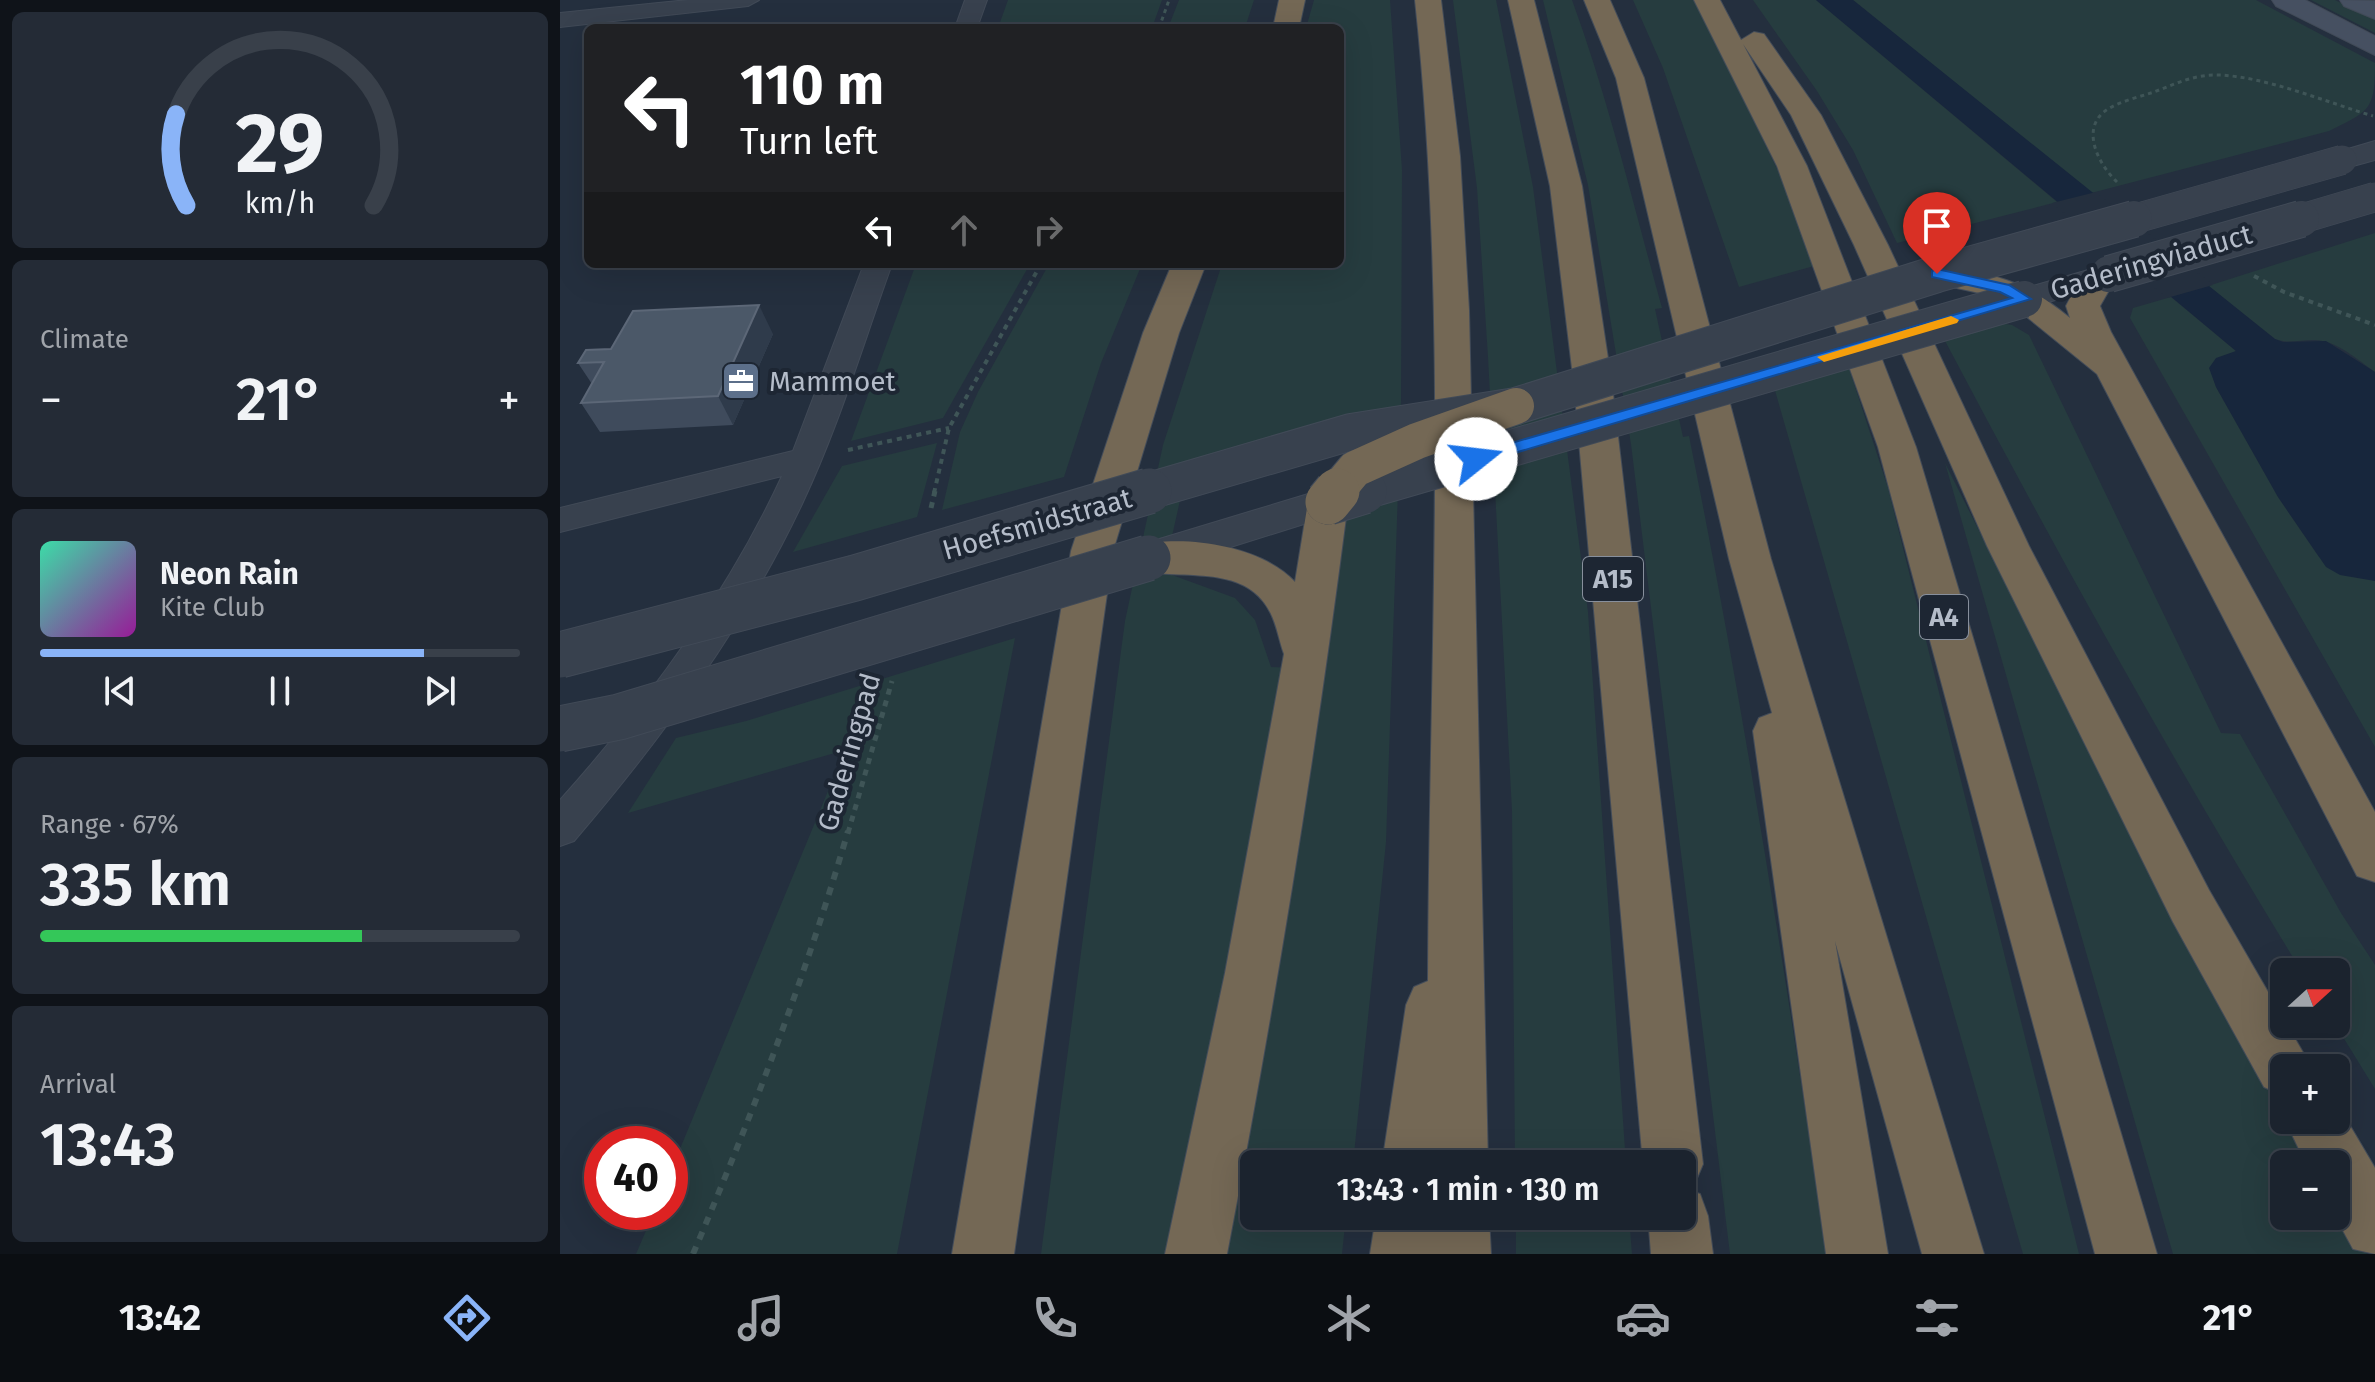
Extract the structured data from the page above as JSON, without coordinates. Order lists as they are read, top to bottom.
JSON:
{
  "streets": {
    "highway": ["A15", "A4"],
    "street": ["Gaderingviaduct", "Hoefsmidstraat"],
    "path": ["Gaderingpad"]
  },
  "crossings": [
    ["Gaderingviaduct", "Hoefsmidstraat"]
  ],
  "places": {
    "office": ["Mammoet"]
  },
  "north": "right",
  "page": {
    "turn": ["110 m", "Turn left"],
    "tile": [
      "Climate",
      ["Range · 67%", "335 km"],
      ["Arrival", "13:43"]
    ],
    "heat": ["−", "21°", "+"],
    "song": ["Neon Rain", "Kite Club"],
    "map_buttons": ["+", "−"],
    "limit": "40",
    "trip": "13:43 · 1 min · 130 m",
    "tabs": ["13:42", "21°"],
    "gauge": ["29", "km/h"]
  }
}
